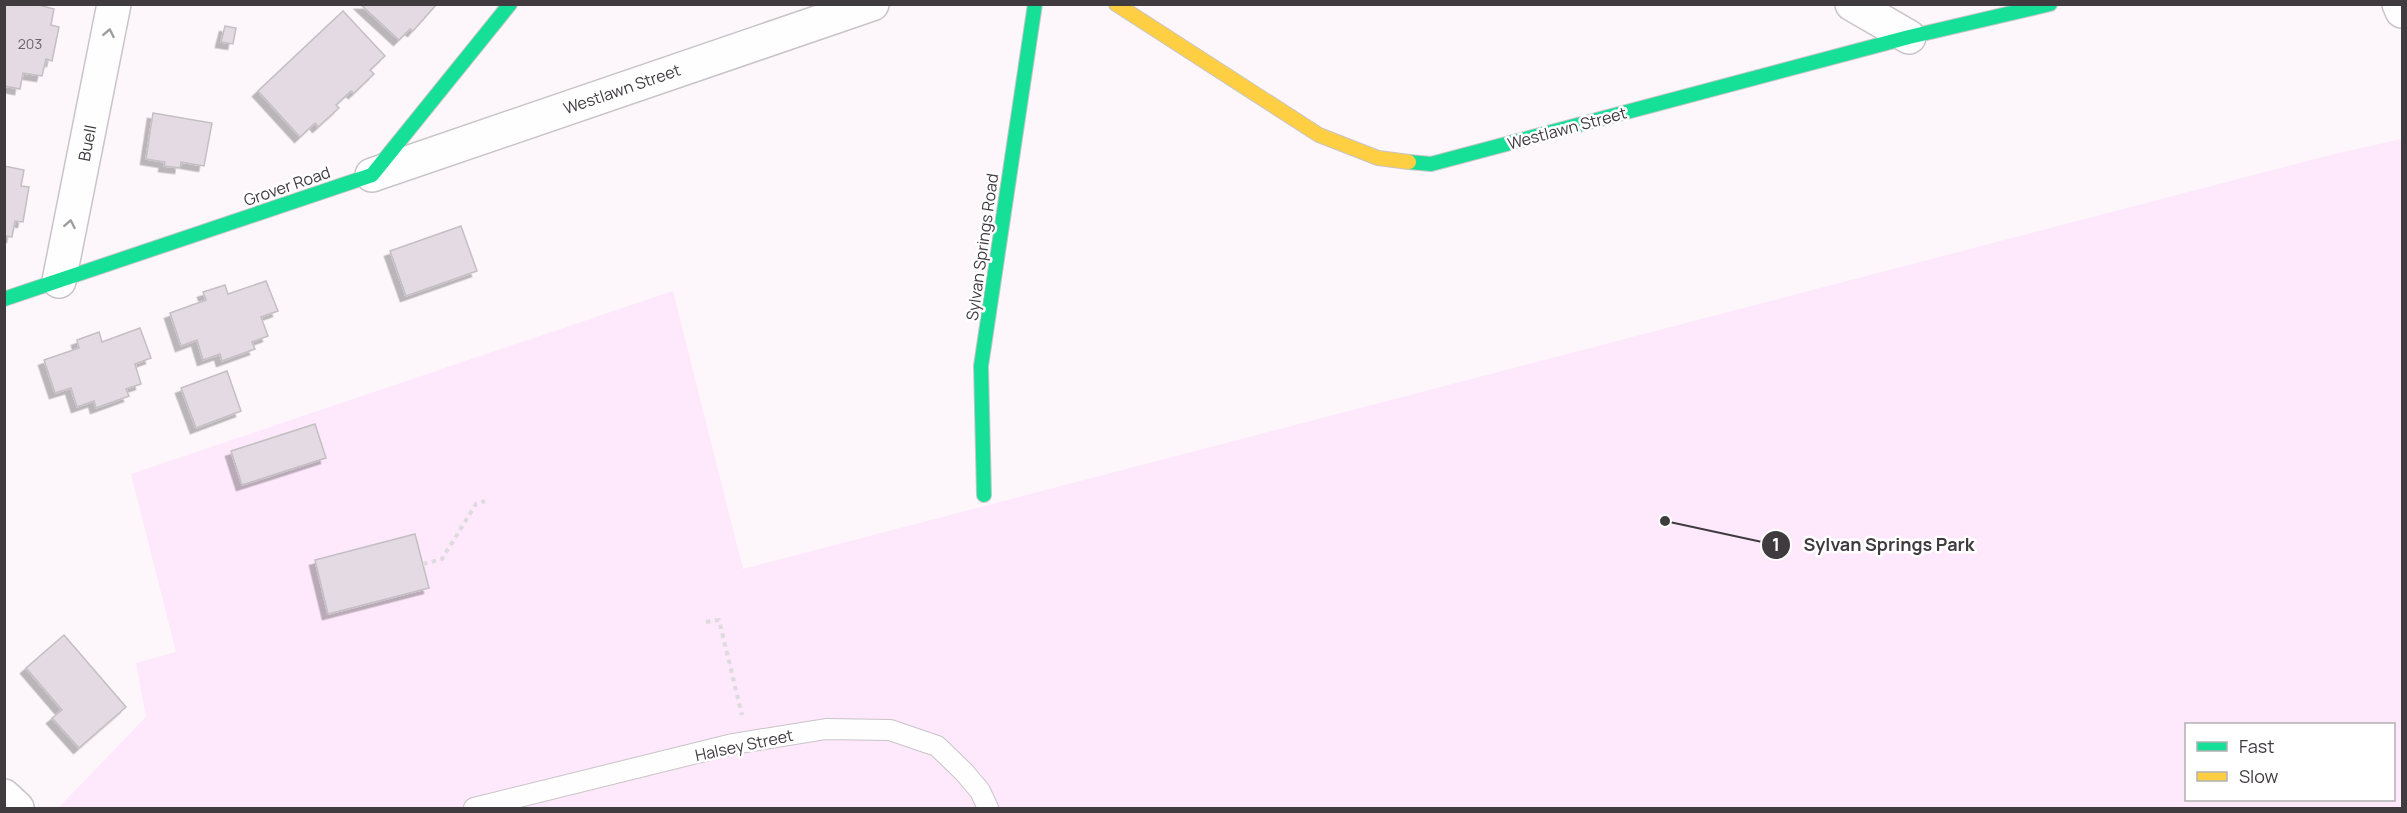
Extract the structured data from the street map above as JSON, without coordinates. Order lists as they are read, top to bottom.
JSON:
{
  "streets": {
    "street": [
      "Westlawn Street",
      "Buell",
      "Grover Road",
      "Sylvan Springs Road"
    ],
    "lane": ["Halsey Street"]
  },
  "crossings": [
    ["Westlawn Street", "Grover Road"],
    ["Buell", "Grover Road"]
  ],
  "one_way": ["Buell"],
  "places": ["Sylvan Springs Park"],
  "house_numbers": ["203"],
  "legend": ["Fast", "Slow"]
}
